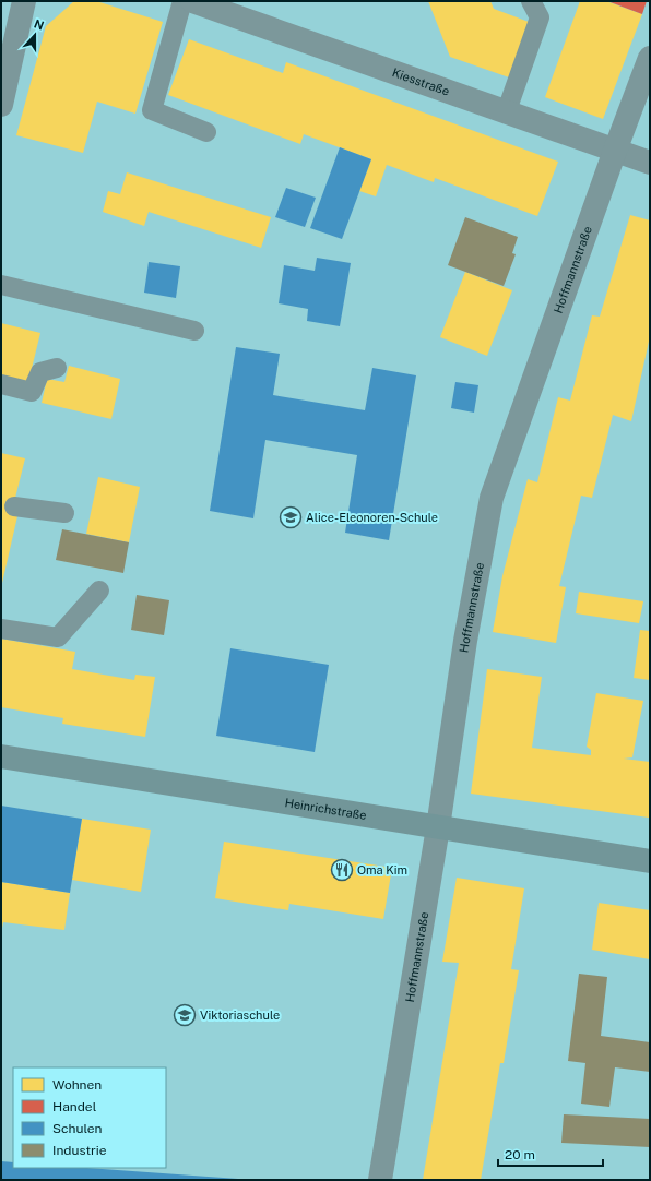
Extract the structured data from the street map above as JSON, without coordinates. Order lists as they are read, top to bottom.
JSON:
{
  "streets": {
    "main road": ["Heinrichstraße"],
    "street": ["Kiesstraße", "Hoffmannstraße"]
  },
  "crossings": [
    ["Kiesstraße", "Hoffmannstraße"],
    ["Hoffmannstraße", "Heinrichstraße"]
  ],
  "places": {
    "school or university": ["Alice-Eleonoren-Schule", "Viktoriaschule"],
    "restaurant": ["Oma Kim"]
  },
  "legend": [
    "Wohnen",
    "Handel",
    "Schulen",
    "Industrie"
  ],
  "scale_bar": "20 m",
  "north": "top"
}
